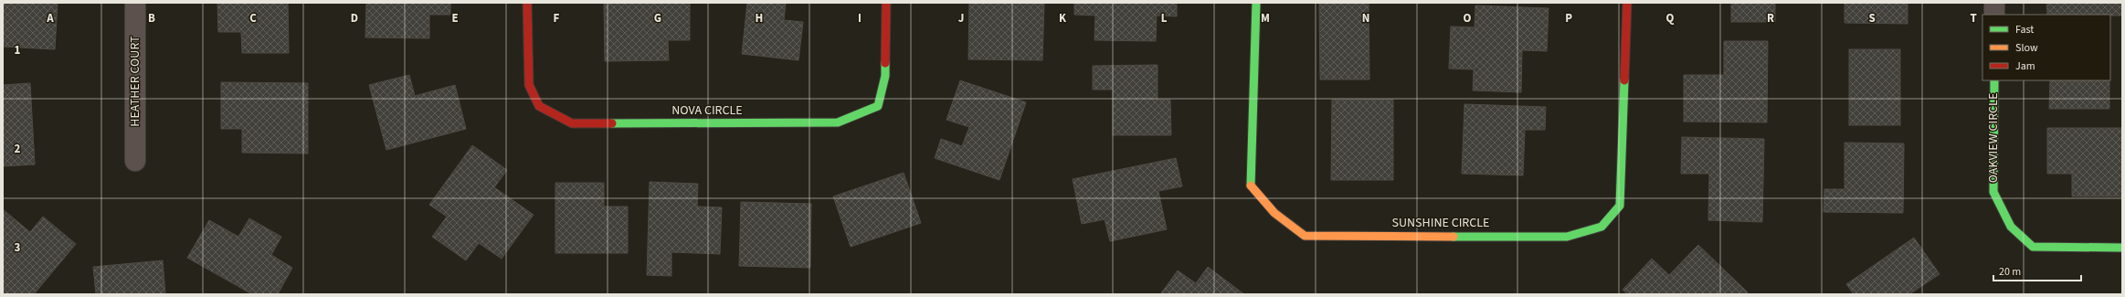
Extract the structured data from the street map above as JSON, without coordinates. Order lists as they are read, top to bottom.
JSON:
{
  "streets": {
    "street": [
      "HEATHER COURT",
      "NOVA CIRCLE",
      "OAKVIEW CIRCLE",
      "SUNSHINE CIRCLE"
    ]
  },
  "legend": ["Fast", "Slow", "Jam"],
  "scale_bar": "20 m",
  "grid": {
    "columns": [
      "A",
      "B",
      "C",
      "D",
      "E",
      "F",
      "G",
      "H",
      "I",
      "J",
      "K",
      "L",
      "M",
      "N",
      "O",
      "P",
      "Q",
      "R",
      "S",
      "T"
    ],
    "rows": ["1", "2", "3"]
  }
}
